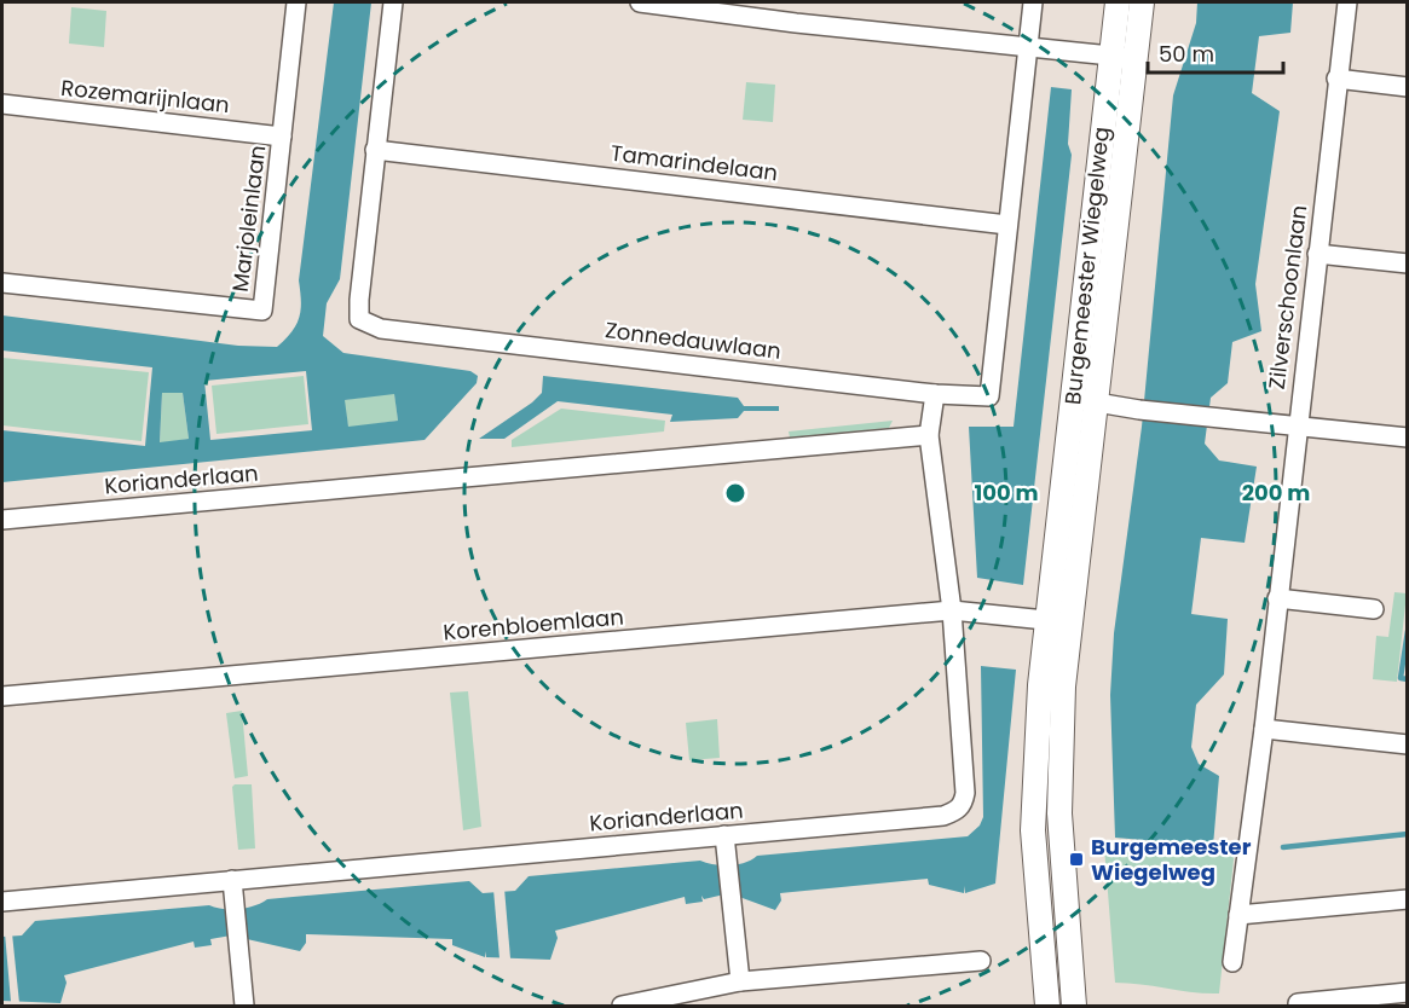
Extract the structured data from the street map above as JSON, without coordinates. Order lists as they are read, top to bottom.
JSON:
{
  "streets": {
    "street": [
      "Rozemarijnlaan",
      "Tamarindelaan",
      "Marjoleinlaan",
      "Burgemeester Wiegelweg",
      "Zilverschoonlaan",
      "Zonnedauwlaan",
      "Korianderlaan",
      "Korenbloemlaan"
    ]
  },
  "crossings": [
    ["Rozemarijnlaan", "Marjoleinlaan"],
    ["Tamarindelaan", "Zonnedauwlaan"],
    ["Burgemeester Wiegelweg", "Korenbloemlaan"],
    ["Zonnedauwlaan", "Korianderlaan"],
    ["Korianderlaan", "Korenbloemlaan"]
  ],
  "places": {
    "transit": ["Burgemeester Wiegelweg"]
  },
  "scale_bar": "50 m",
  "rings": ["100 m", "200 m"]
}
